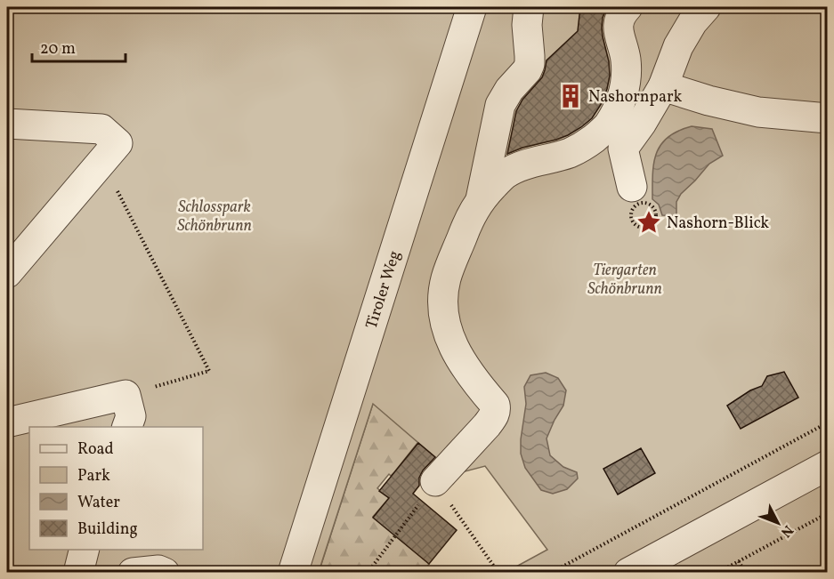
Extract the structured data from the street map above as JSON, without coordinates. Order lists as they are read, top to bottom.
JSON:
{
  "streets": {
    "street": ["Tiroler Weg"]
  },
  "parks": ["Schlosspark Schönbrunn", "Tiergarten Schönbrunn"],
  "places": {
    "building": ["Nashornpark"],
    "place": ["Nashorn-Blick"]
  },
  "legend": [
    "Road",
    "Park",
    "Water",
    "Building"
  ],
  "scale_bar": "20 m",
  "north": "bottom right"
}
